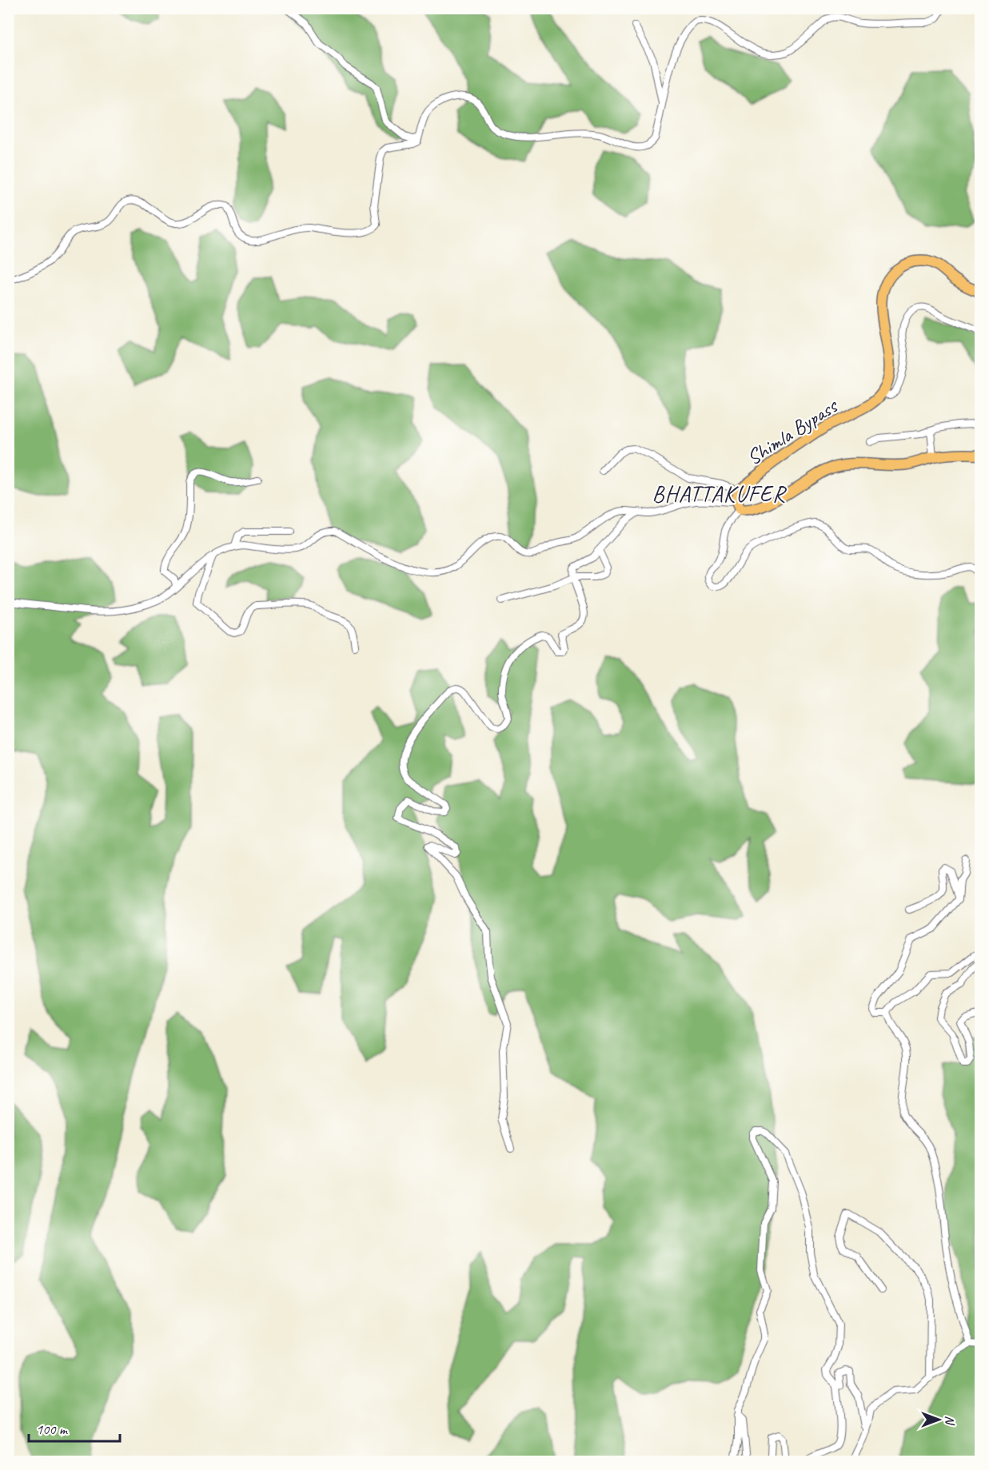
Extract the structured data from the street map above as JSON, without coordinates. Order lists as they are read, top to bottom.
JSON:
{
  "streets": {
    "highway": ["Shimla Bypass"]
  },
  "districts": ["BHATTAKUFER"],
  "scale_bar": "100 m",
  "north": "right"
}
